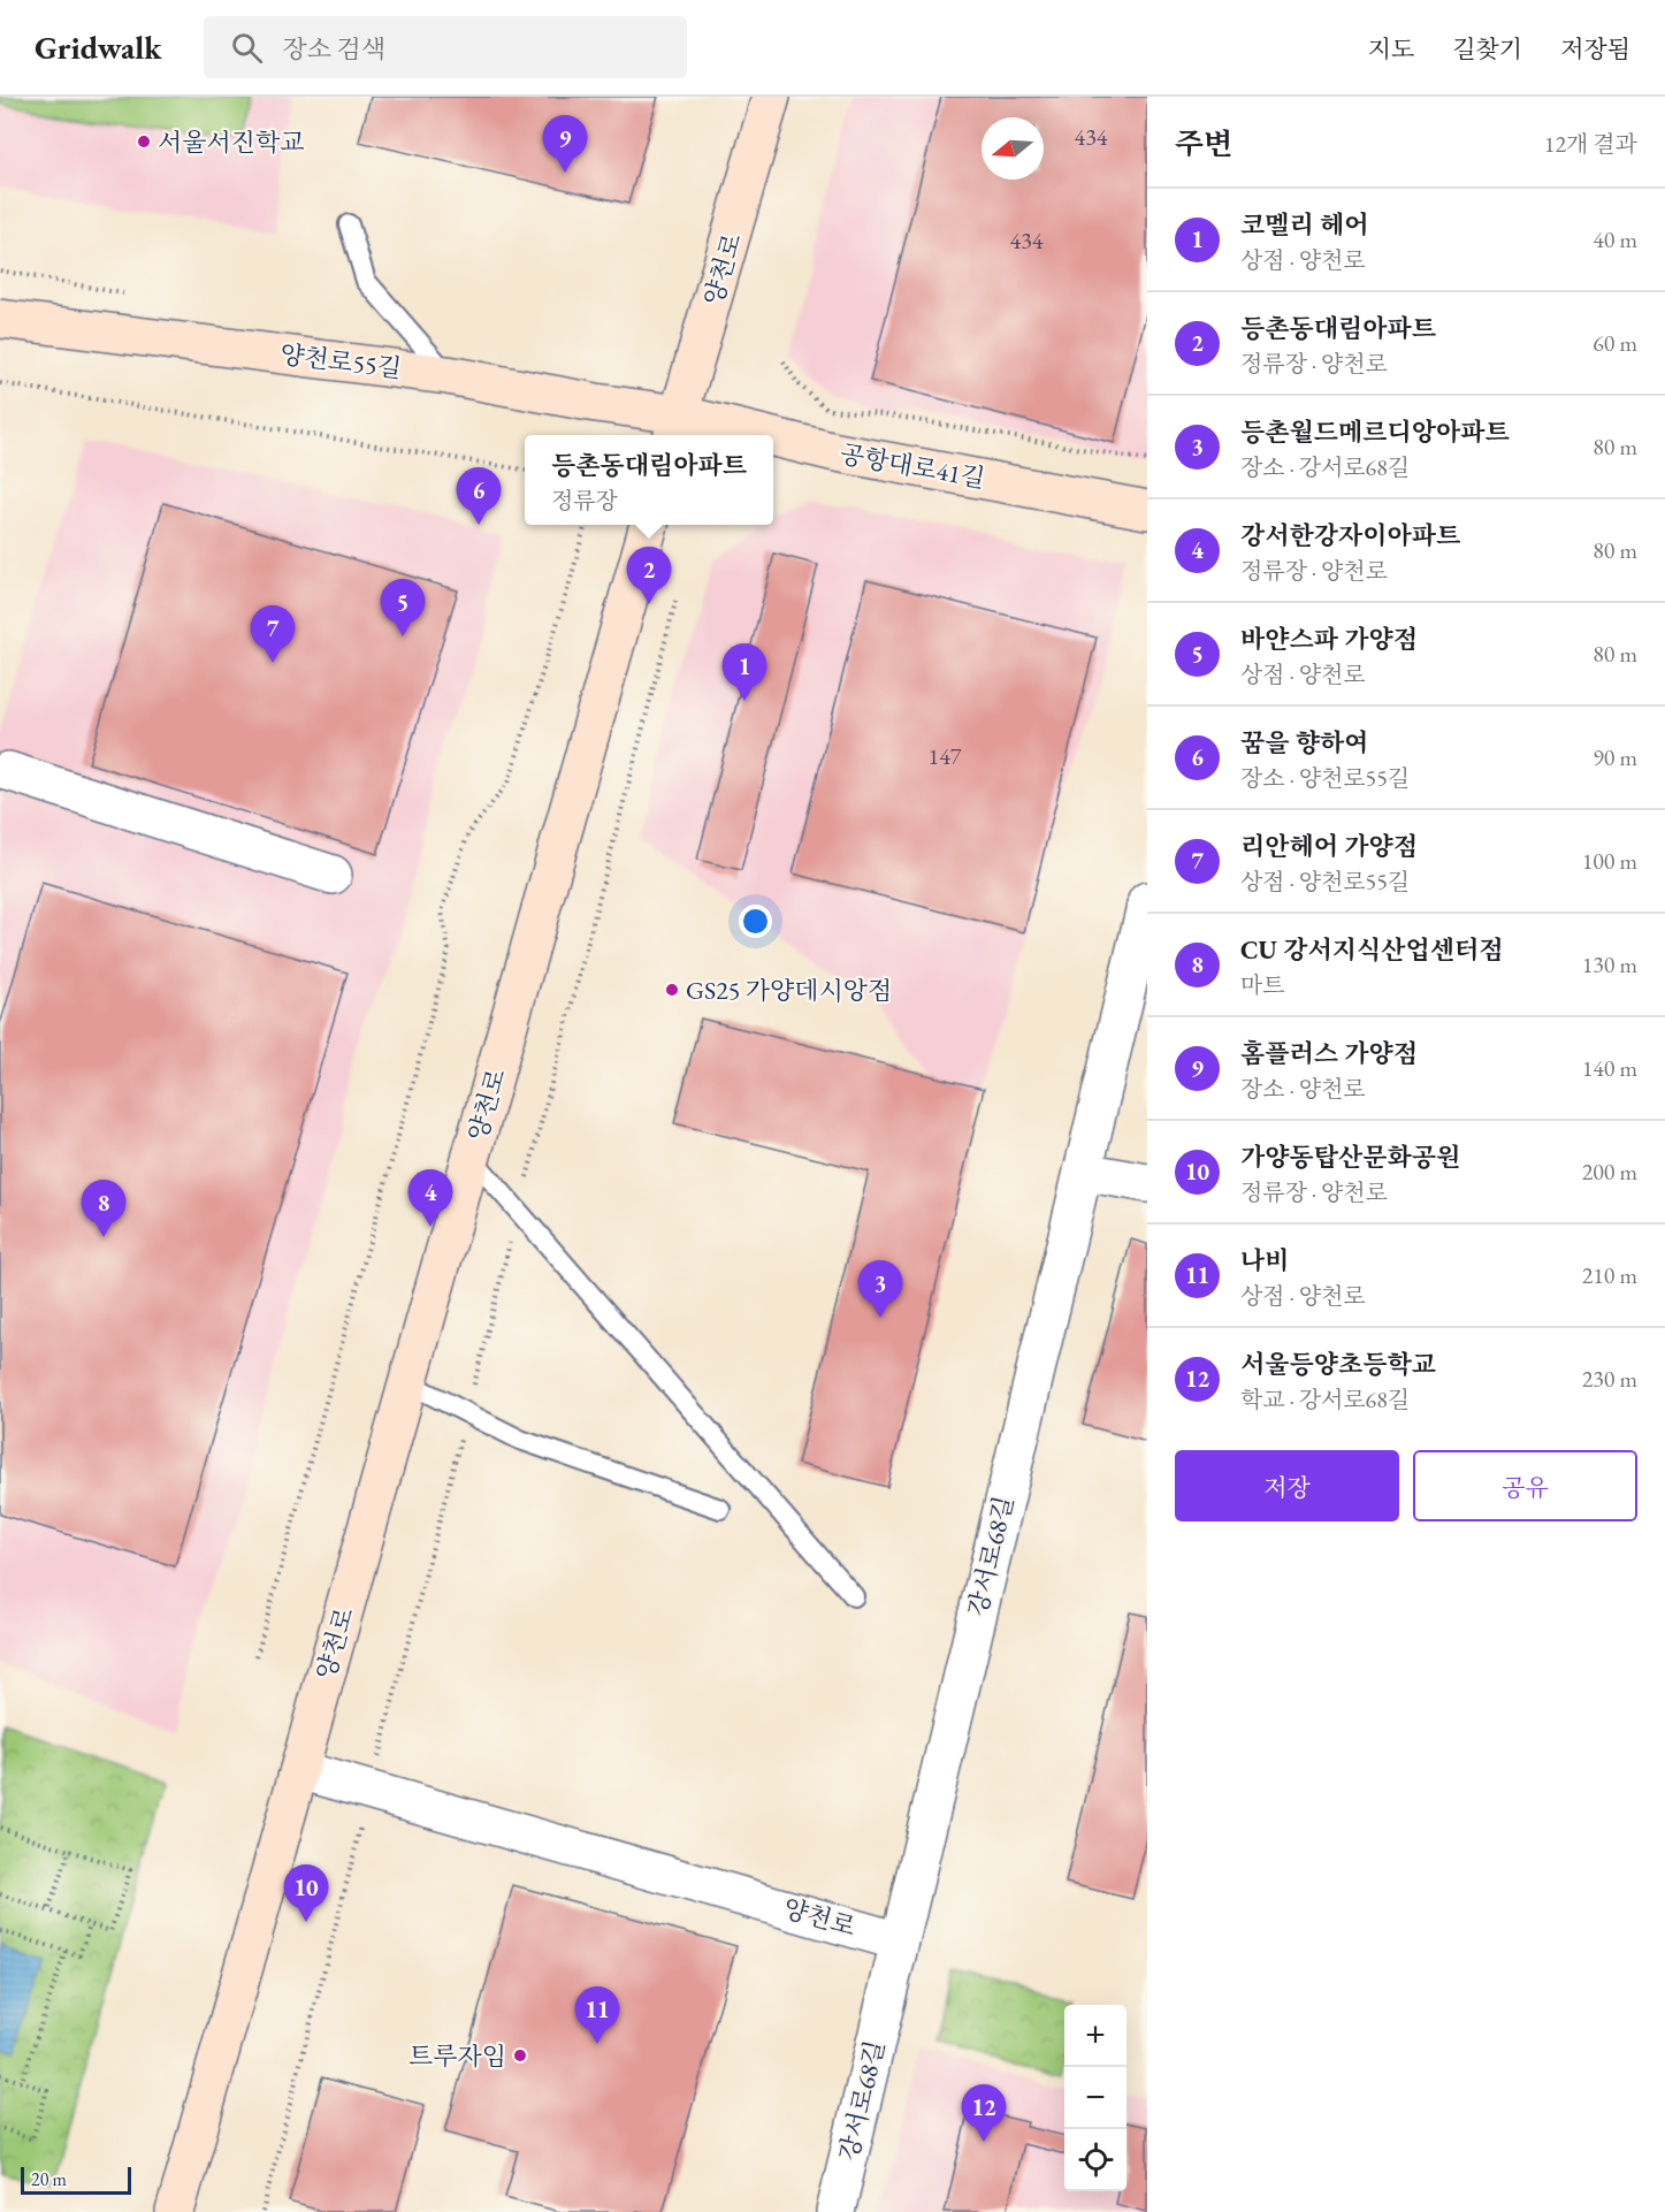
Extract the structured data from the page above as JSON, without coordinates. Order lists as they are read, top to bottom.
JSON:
{
  "streets": {
    "main road": ["양천로", "양천로55길", "공항대로41길"],
    "street": ["강서로68길"]
  },
  "crossings": [
    ["양천로", "양천로55길"],
    ["양천로", "공항대로41길"],
    ["양천로", "강서로68길"],
    ["양천로55길", "공항대로41길"]
  ],
  "places": ["서울서진학교", "GS25 가양데시앙점", "트루자임"],
  "house_numbers": ["434", "434", "147"],
  "scale_bar": "20 m",
  "north": "left",
  "page": {
    "header": "Gridwalk",
    "search": "장소 검색",
    "nav": ["지도", "길찾기", "저장됨"],
    "heading": ["주변", "12개 결과"],
    "pins": [
      "9",
      "6",
      "2",
      "5",
      "7",
      "1",
      "4",
      "8",
      "3",
      "10",
      "11",
      "12"
    ],
    "list": [
      {
        "mark": "1",
        "name": "코멜리 헤어",
        "note": "상점 · 양천로",
        "value": "40 m"
      },
      {
        "mark": "2",
        "name": "등촌동대림아파트",
        "note": "정류장 · 양천로",
        "value": "60 m"
      },
      {
        "mark": "3",
        "name": "등촌월드메르디앙아파트",
        "note": "장소 · 강서로68길",
        "value": "80 m"
      },
      {
        "mark": "4",
        "name": "강서한강자이아파트",
        "note": "정류장 · 양천로",
        "value": "80 m"
      },
      {
        "mark": "5",
        "name": "바얀스파 가양점",
        "note": "상점 · 양천로",
        "value": "80 m"
      },
      {
        "mark": "6",
        "name": "꿈을 향하여",
        "note": "장소 · 양천로55길",
        "value": "90 m"
      },
      {
        "mark": "7",
        "name": "리안헤어 가양점",
        "note": "상점 · 양천로55길",
        "value": "100 m"
      },
      {
        "mark": "8",
        "name": "CU 강서지식산업센터점",
        "note": "마트",
        "value": "130 m"
      },
      {
        "mark": "9",
        "name": "홈플러스 가양점",
        "note": "장소 · 양천로",
        "value": "140 m"
      },
      {
        "mark": "10",
        "name": "가양동탑산문화공원",
        "note": "정류장 · 양천로",
        "value": "200 m"
      },
      {
        "mark": "11",
        "name": "나비",
        "note": "상점 · 양천로",
        "value": "210 m"
      },
      {
        "mark": "12",
        "name": "서울등양초등학교",
        "note": "학교 · 강서로68길",
        "value": "230 m"
      }
    ],
    "popup": ["등촌동대림아파트", "정류장"],
    "buttons": ["저장", "공유"],
    "map_buttons": ["+", "−"],
    "scale": "20 m"
  }
}
